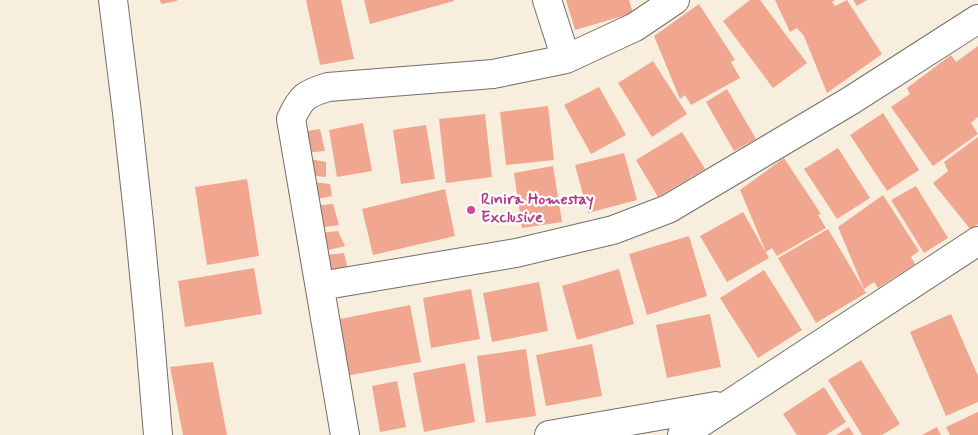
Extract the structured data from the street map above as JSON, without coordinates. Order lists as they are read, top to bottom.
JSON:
{
  "places": ["Rinira Homestay Exclusive"]
}
